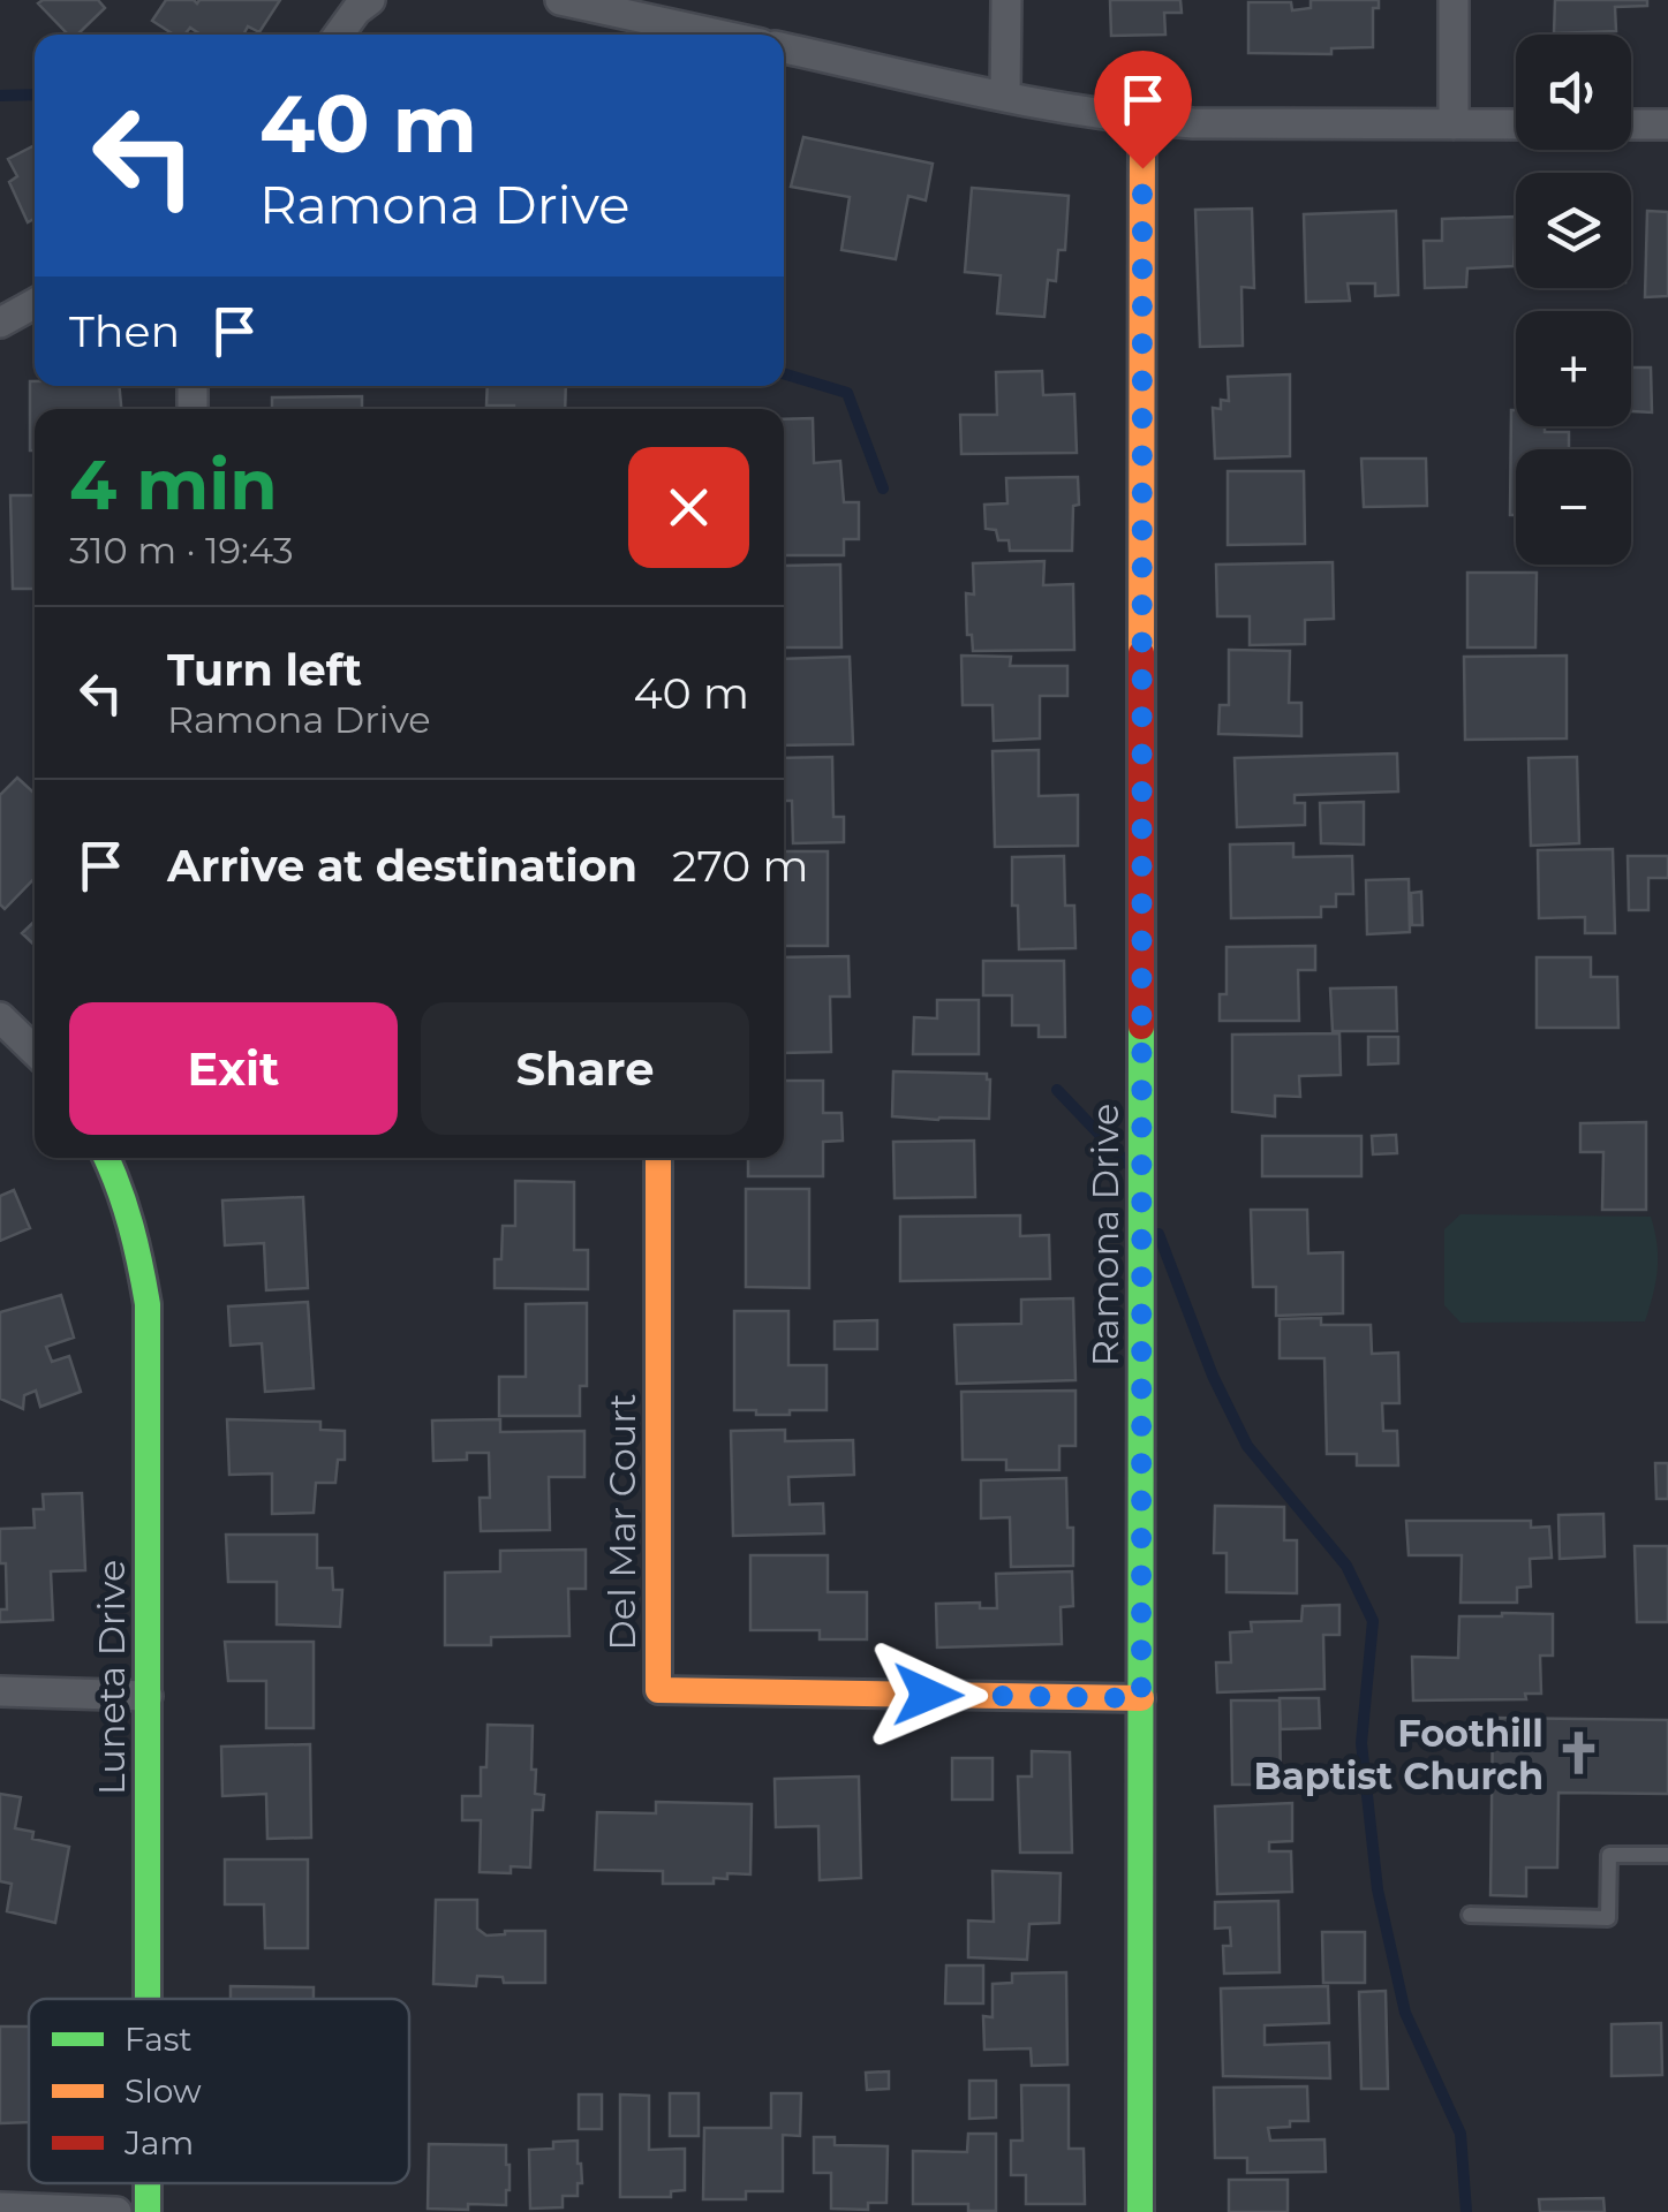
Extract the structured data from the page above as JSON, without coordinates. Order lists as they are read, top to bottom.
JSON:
{
  "streets": {
    "street": ["Ramona Drive", "Del Mar Court", "Luneta Drive"]
  },
  "crossings": [
    ["Ramona Drive", "Del Mar Court"]
  ],
  "places": {
    "church": ["Foothill Baptist Church"]
  },
  "legend": ["Fast", "Slow", "Jam"],
  "page": {
    "map_buttons": ["+", "−"],
    "turn": ["40 m", "Ramona Drive"],
    "then": "Then",
    "heading": ["4 min", "310 m · 19:43"],
    "list": [
      {
        "name": "Turn left",
        "note": "Ramona Drive",
        "value": "40 m"
      },
      {
        "name": "Arrive at destination",
        "value": "270 m"
      }
    ],
    "buttons": ["Exit", "Share"]
  }
}
